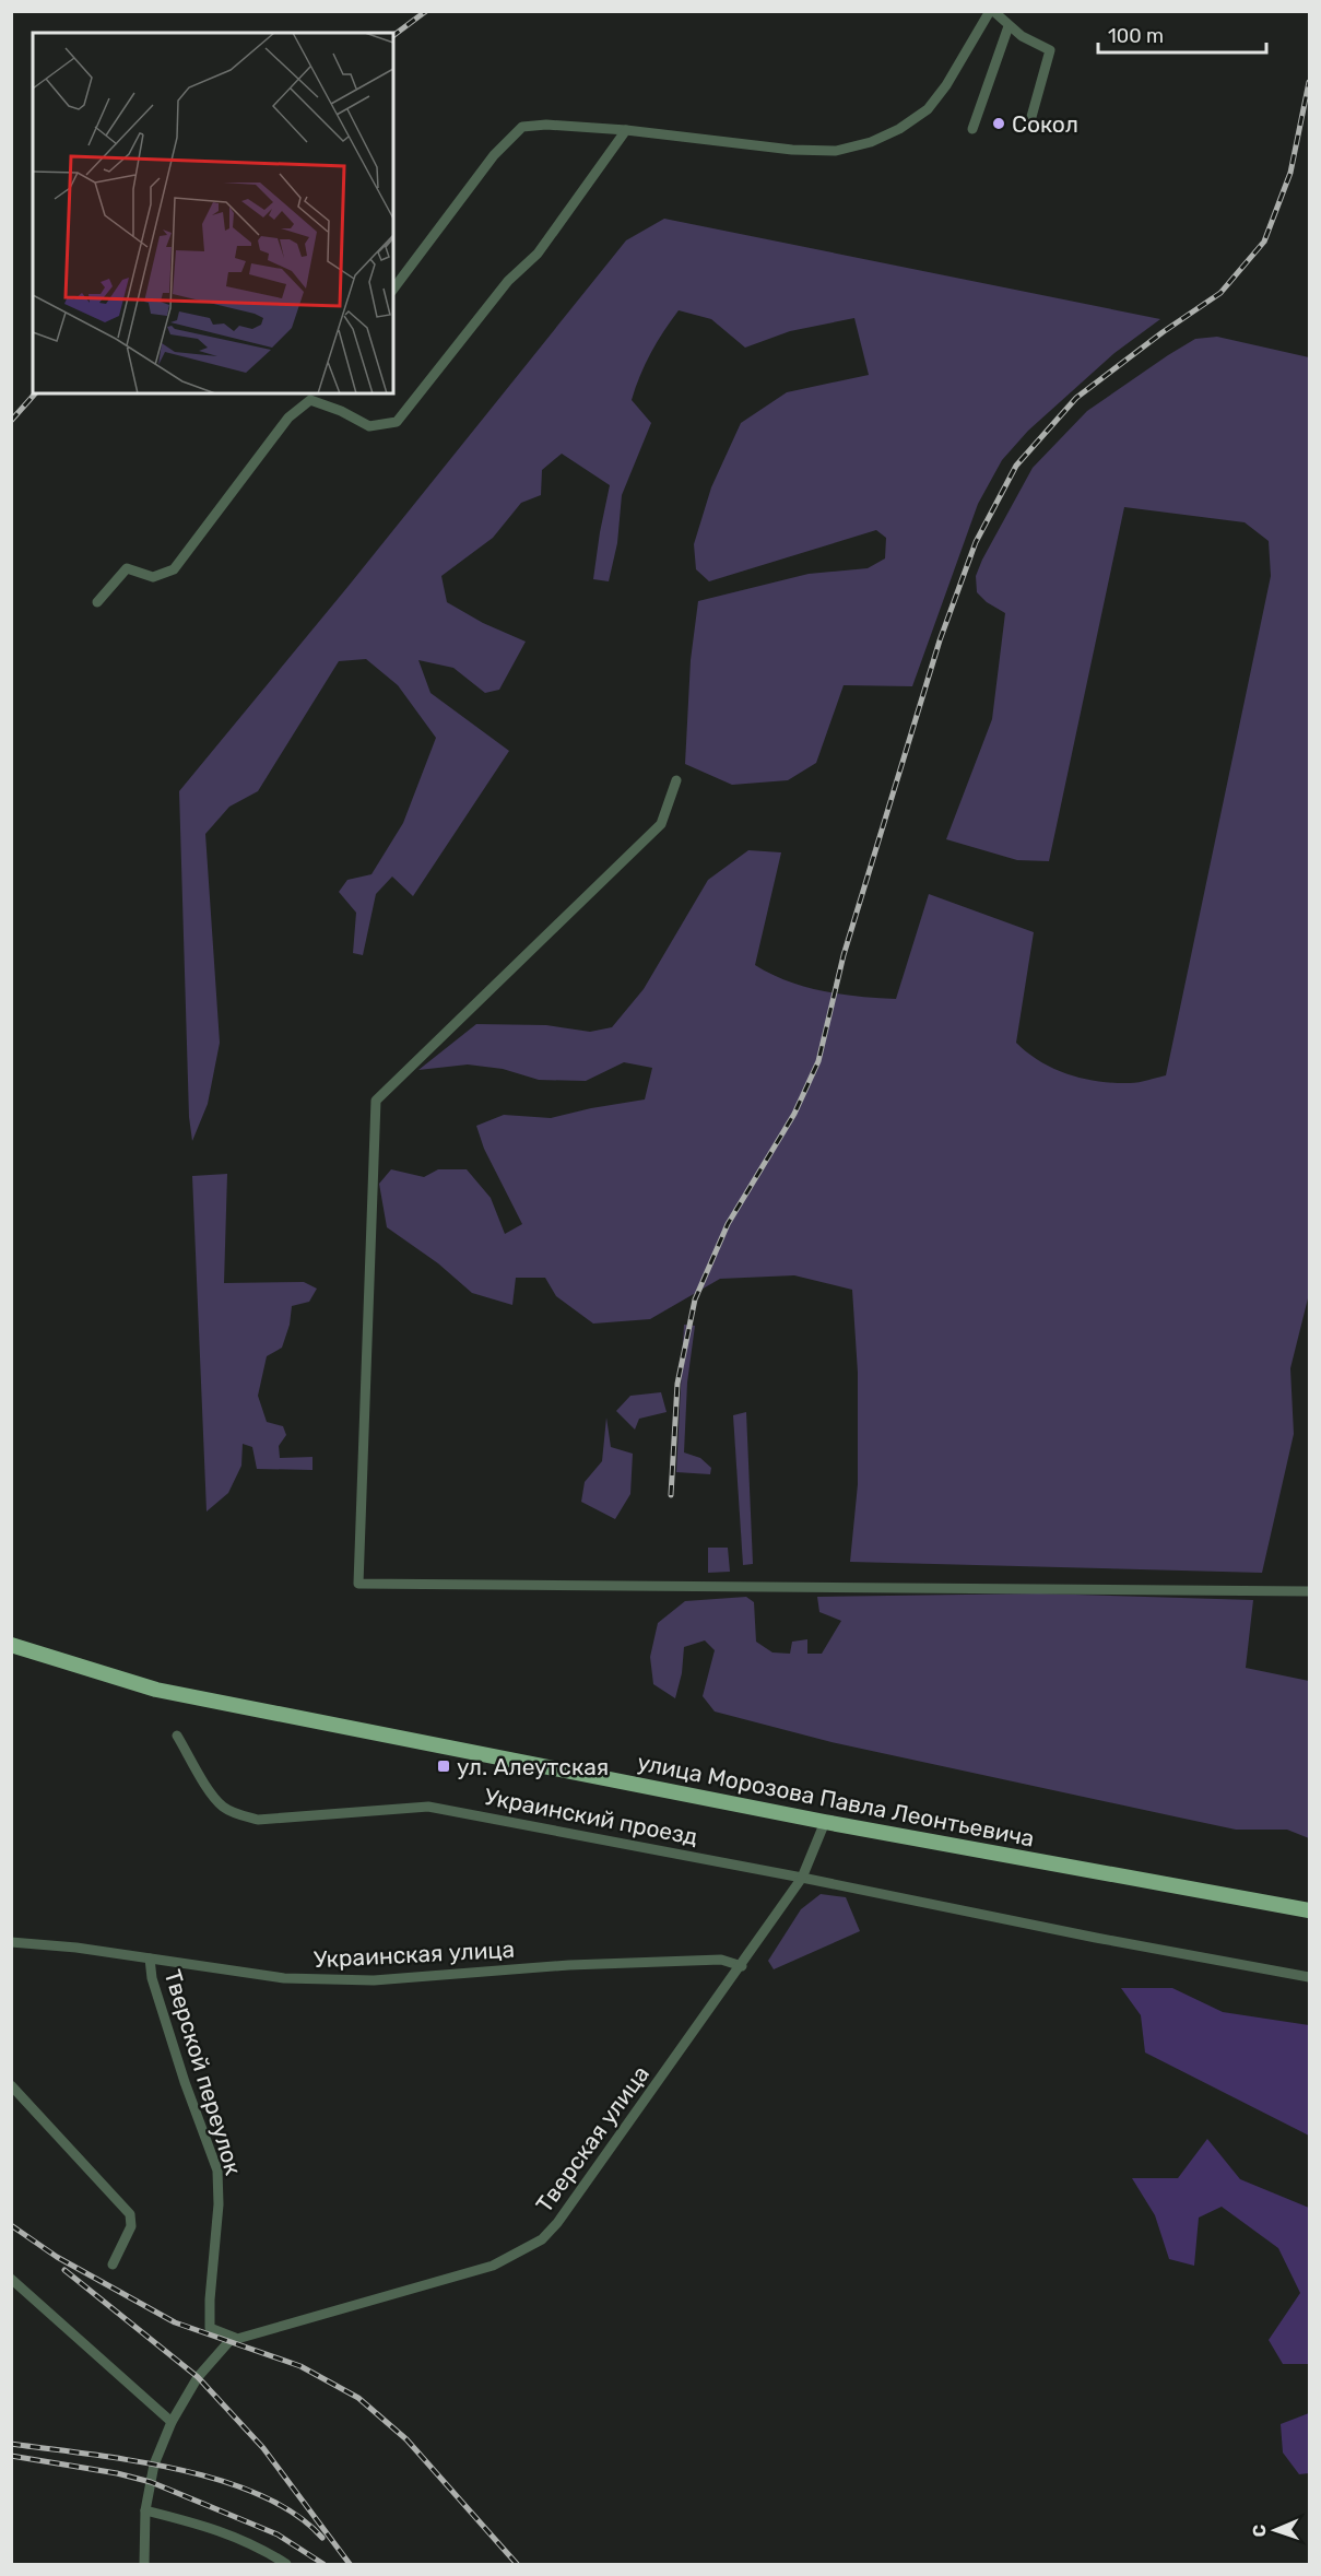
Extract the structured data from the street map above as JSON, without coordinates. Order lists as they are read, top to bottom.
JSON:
{
  "streets": {
    "main road": ["улица Морозова Павла Леонтьевича"],
    "street": [
      "Украинский проезд",
      "Украинская улица",
      "Тверской переулок",
      "Тверская улица"
    ]
  },
  "crossings": [
    ["улица Морозова Павла Леонтьевича", "Тверская улица"],
    ["Украинский проезд", "Тверская улица"],
    ["Украинская улица", "Тверской переулок"],
    ["Украинская улица", "Тверская улица"],
    ["Тверской переулок", "Тверская улица"]
  ],
  "places": {
    "other": ["Сокол"],
    "transit": ["ул. Алеутская"]
  },
  "scale_bar": "100 m",
  "north": "left"
}
